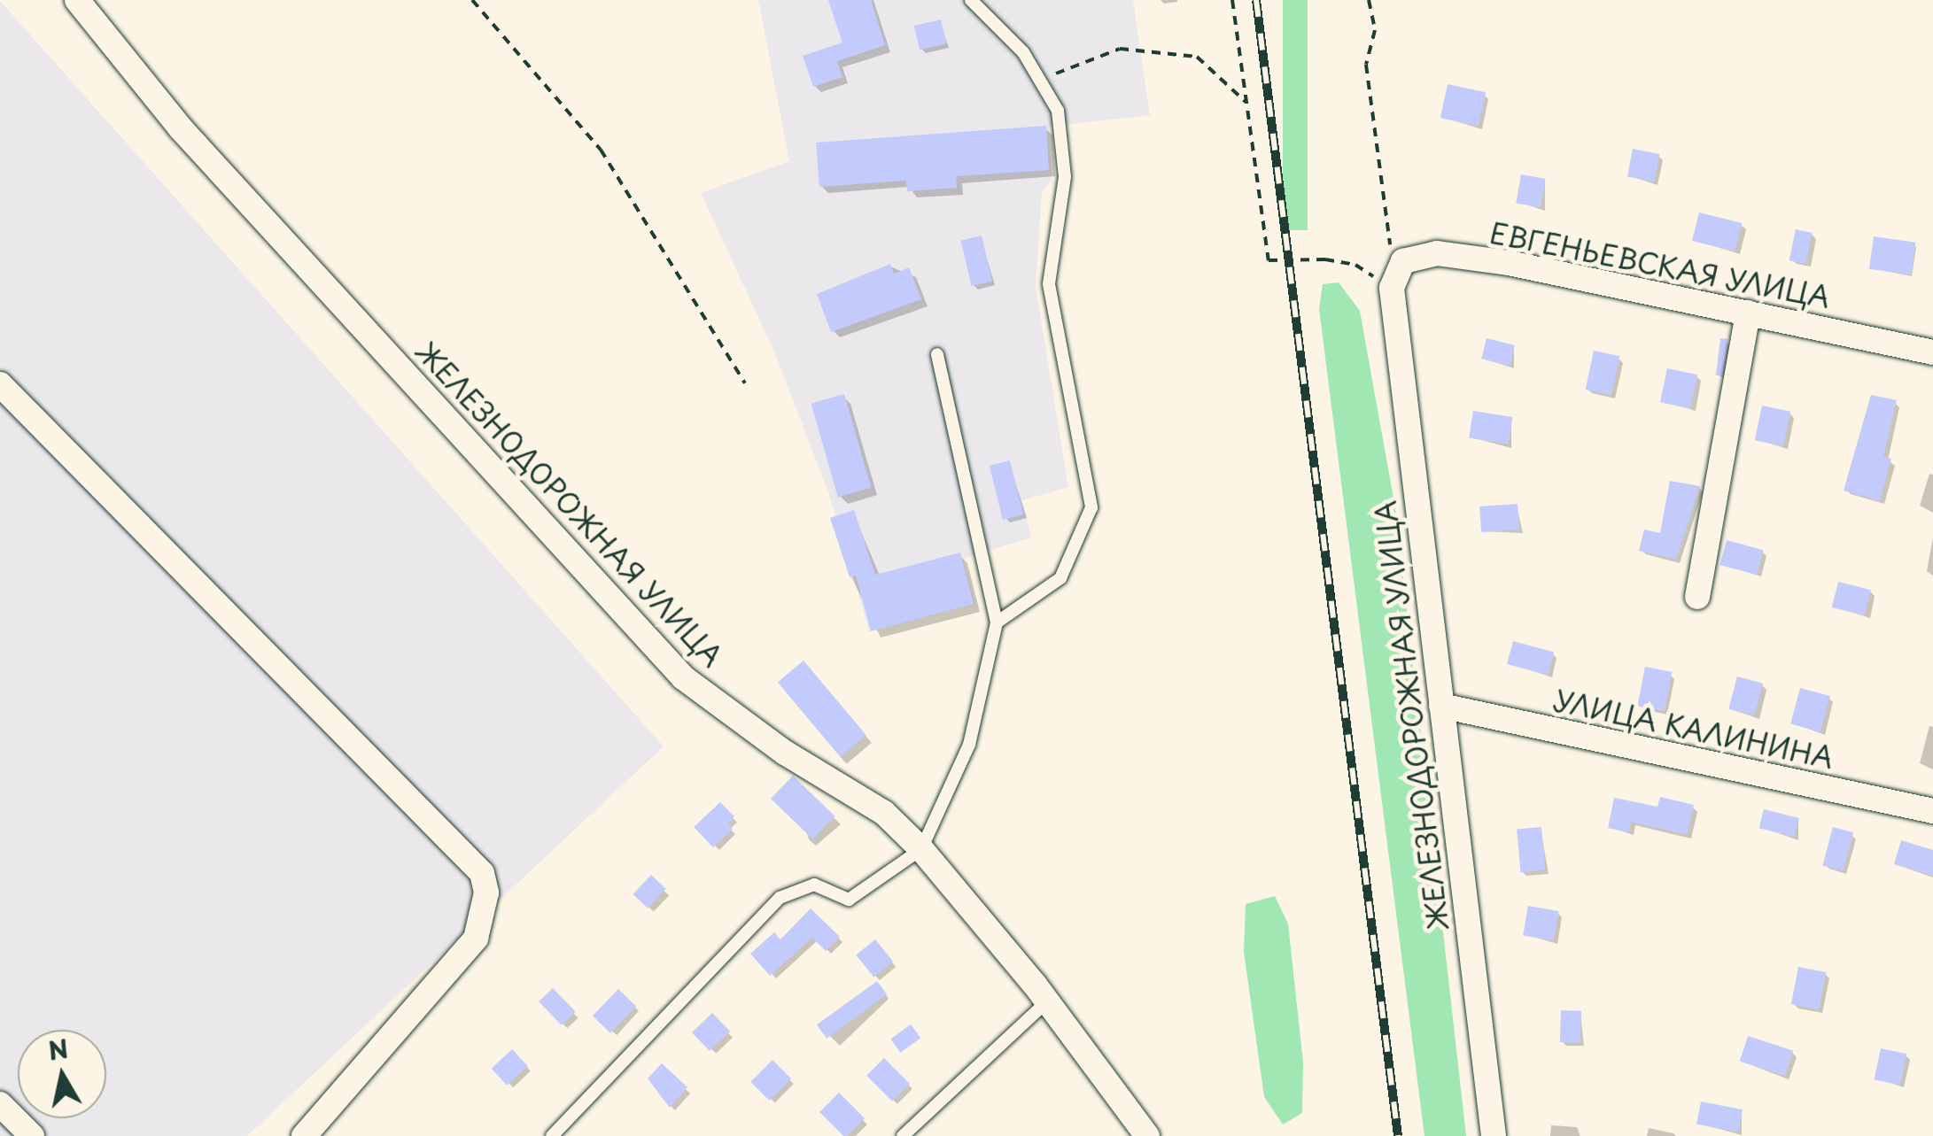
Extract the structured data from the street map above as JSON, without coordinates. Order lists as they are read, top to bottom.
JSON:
{
  "streets": {
    "street": ["ЕВГЕНЬЕВСКАЯ УЛИЦА", "ЖЕЛЕЗНОДОРОЖНАЯ УЛИЦА", "УЛИЦА КАЛИНИНА"]
  },
  "crossings": [
    ["ЕВГЕНЬЕВСКАЯ УЛИЦА", "ЖЕЛЕЗНОДОРОЖНАЯ УЛИЦА"],
    ["ЖЕЛЕЗНОДОРОЖНАЯ УЛИЦА", "УЛИЦА КАЛИНИНА"]
  ],
  "north": "top"
}
